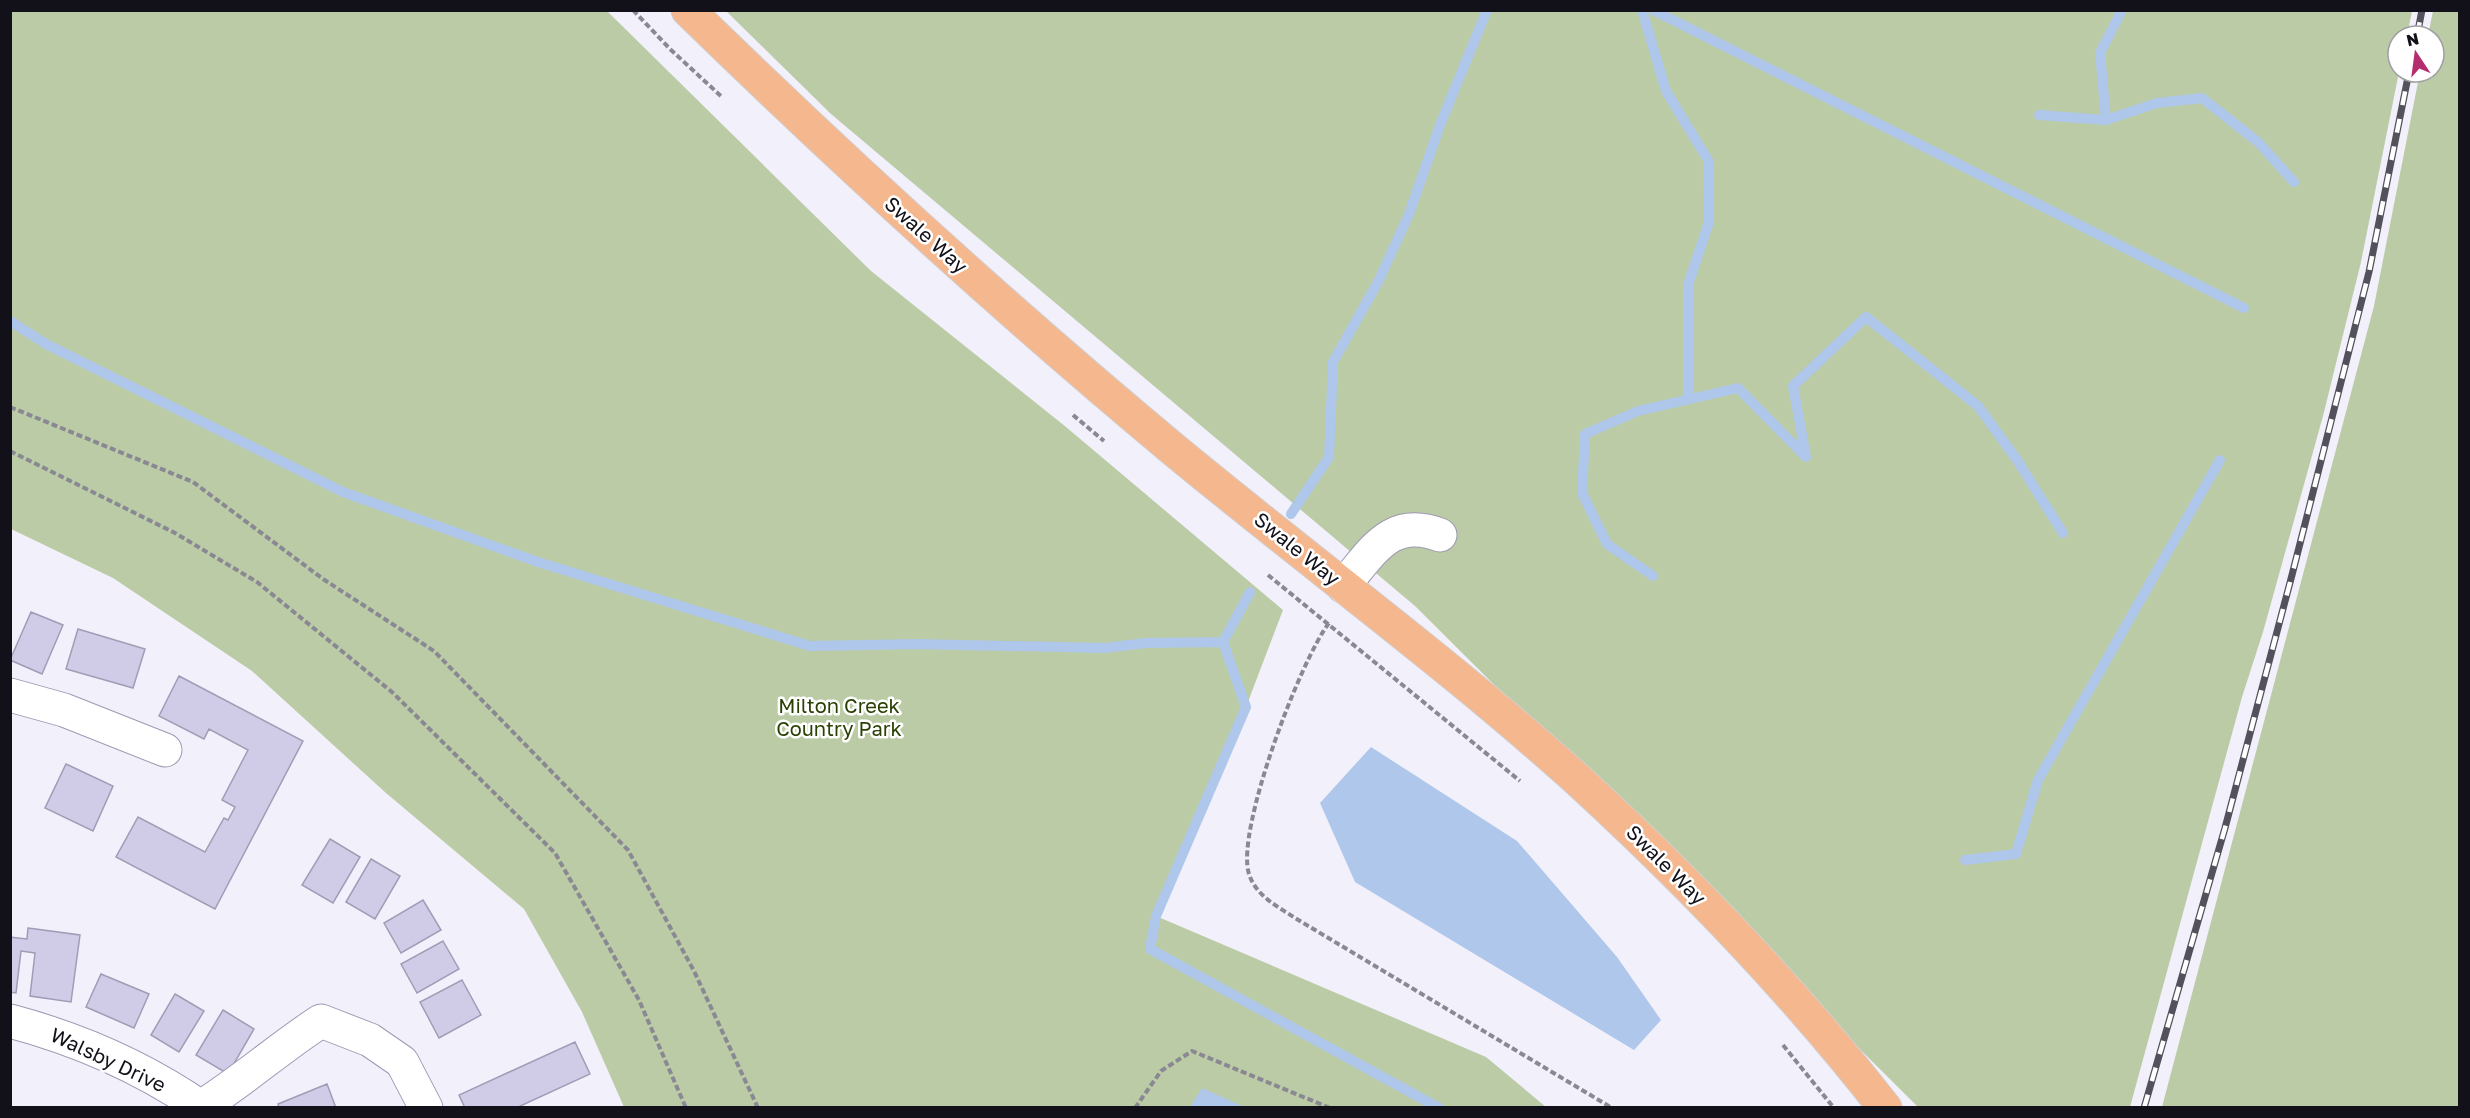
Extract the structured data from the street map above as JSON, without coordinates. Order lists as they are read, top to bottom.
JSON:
{
  "streets": {
    "main road": ["Swale Way"],
    "street": ["Walsby Drive"]
  },
  "parks": ["Milton Creek Country Park"],
  "north": "top"
}
